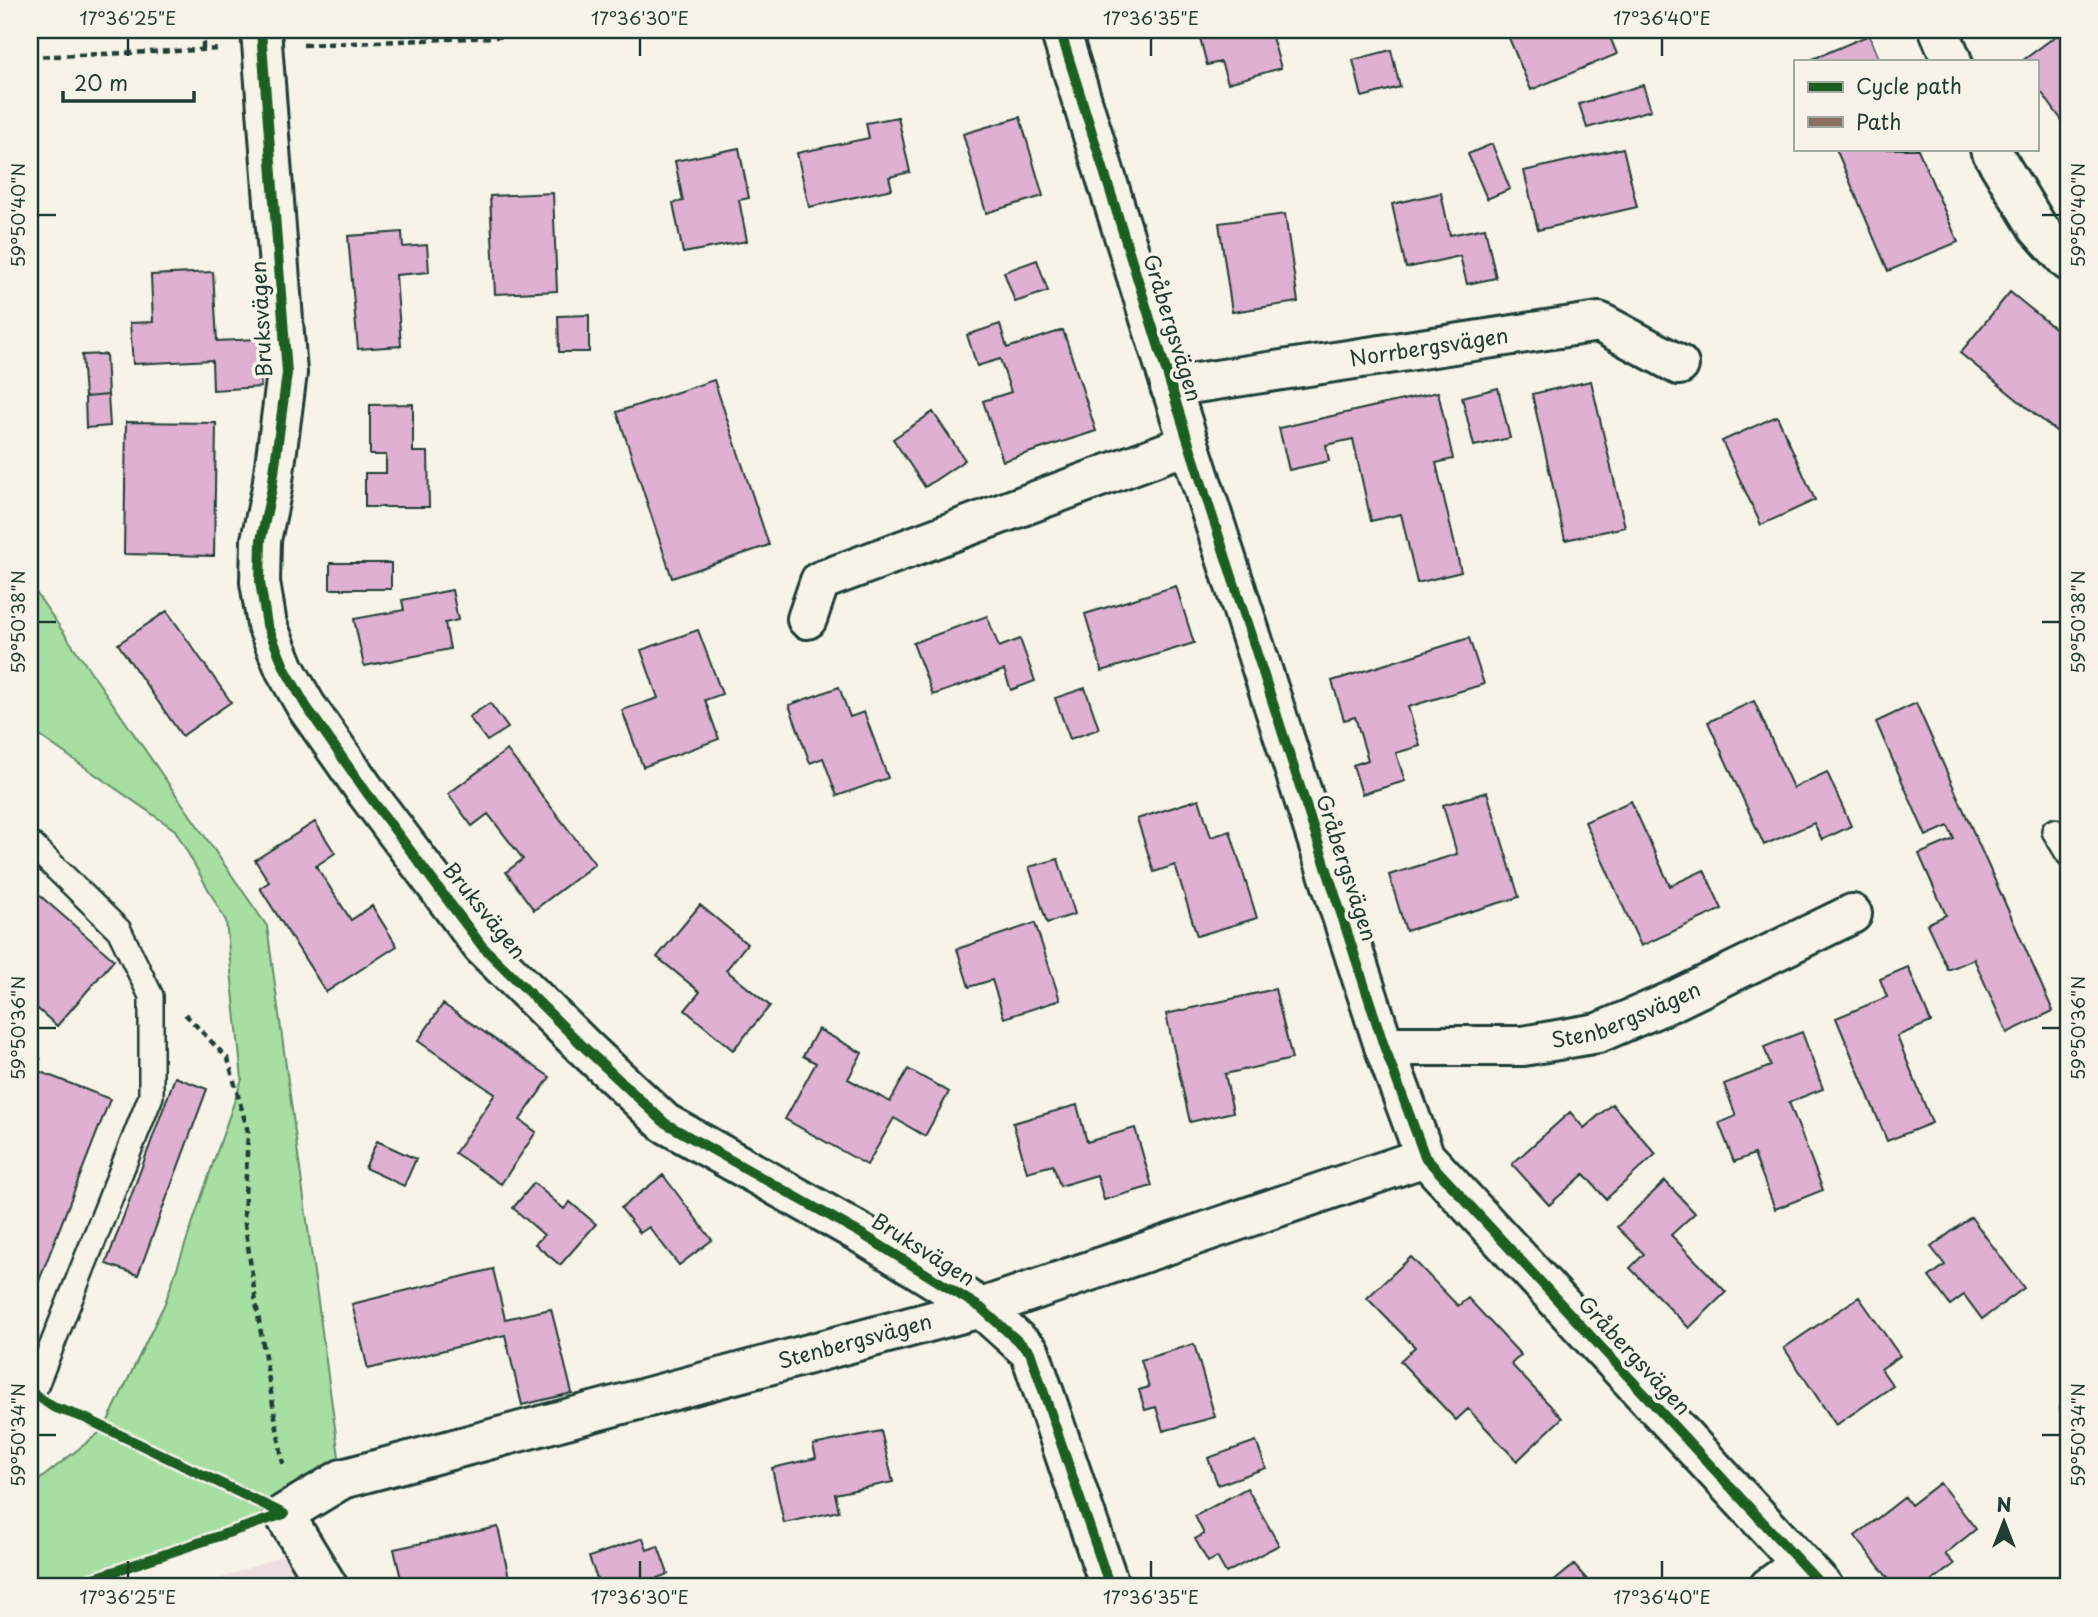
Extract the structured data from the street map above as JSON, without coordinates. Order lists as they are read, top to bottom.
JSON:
{
  "streets": {
    "street": [
      "Bruksvägen",
      "Gråbergsvägen",
      "Norrbergsvägen",
      "Stenbergsvägen"
    ]
  },
  "crossings": [
    ["Bruksvägen", "Stenbergsvägen"],
    ["Gråbergsvägen", "Norrbergsvägen"],
    ["Gråbergsvägen", "Stenbergsvägen"]
  ],
  "legend": ["Cycle path", "Path"],
  "scale_bar": "20 m",
  "north": "top",
  "coordinates": [
    "17°36'25\"E",
    "17°36'30\"E",
    "17°36'35\"E",
    "17°36'40\"E",
    "59°50'40\"N",
    "59°50'38\"N",
    "59°50'36\"N",
    "59°50'34\"N"
  ]
}
